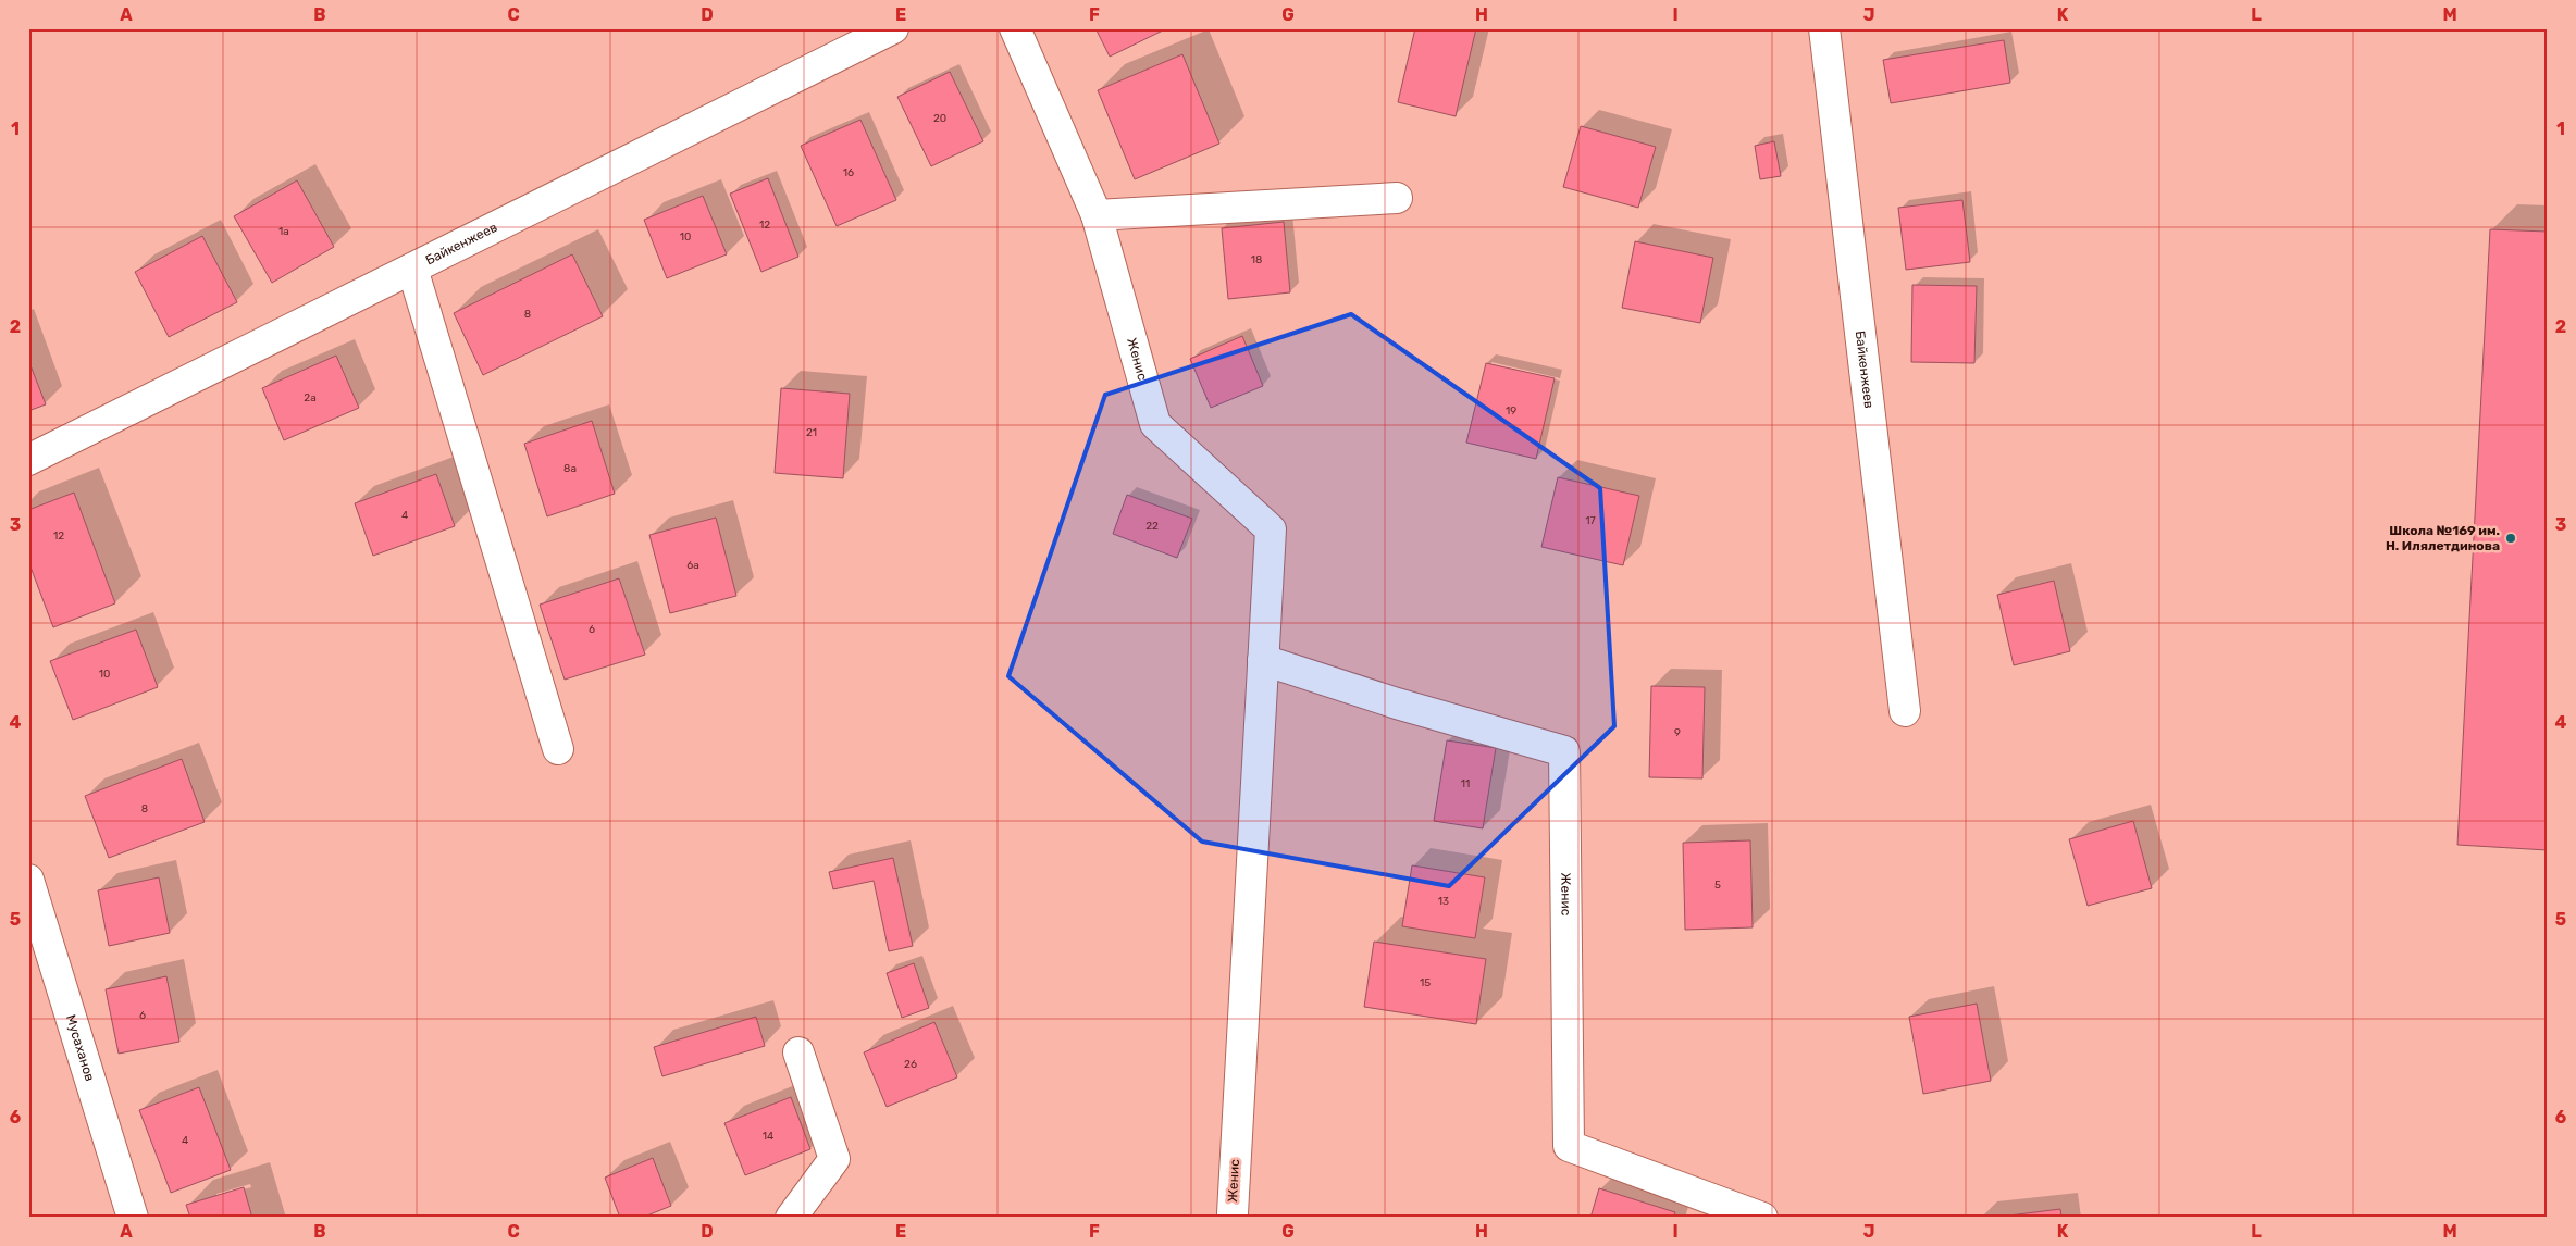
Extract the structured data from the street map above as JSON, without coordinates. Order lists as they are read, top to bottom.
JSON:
{
  "streets": {
    "street": ["Байкенжеев", "Женис", "Мусаханов"]
  },
  "places": ["Школа №169 им. Н. Илялетдинова"],
  "house_numbers": [
    "20",
    "16",
    "12",
    "1а",
    "10",
    "18",
    "8",
    "2а",
    "19",
    "21",
    "8а",
    "4",
    "17",
    "22",
    "12",
    "6а",
    "6",
    "10",
    "9",
    "11",
    "8",
    "5",
    "13",
    "15",
    "6",
    "26",
    "14",
    "4"
  ],
  "grid": {
    "columns": [
      "A",
      "B",
      "C",
      "D",
      "E",
      "F",
      "G",
      "H",
      "I",
      "J",
      "K",
      "L",
      "M"
    ],
    "rows": [
      "1",
      "2",
      "3",
      "4",
      "5",
      "6"
    ]
  }
}
